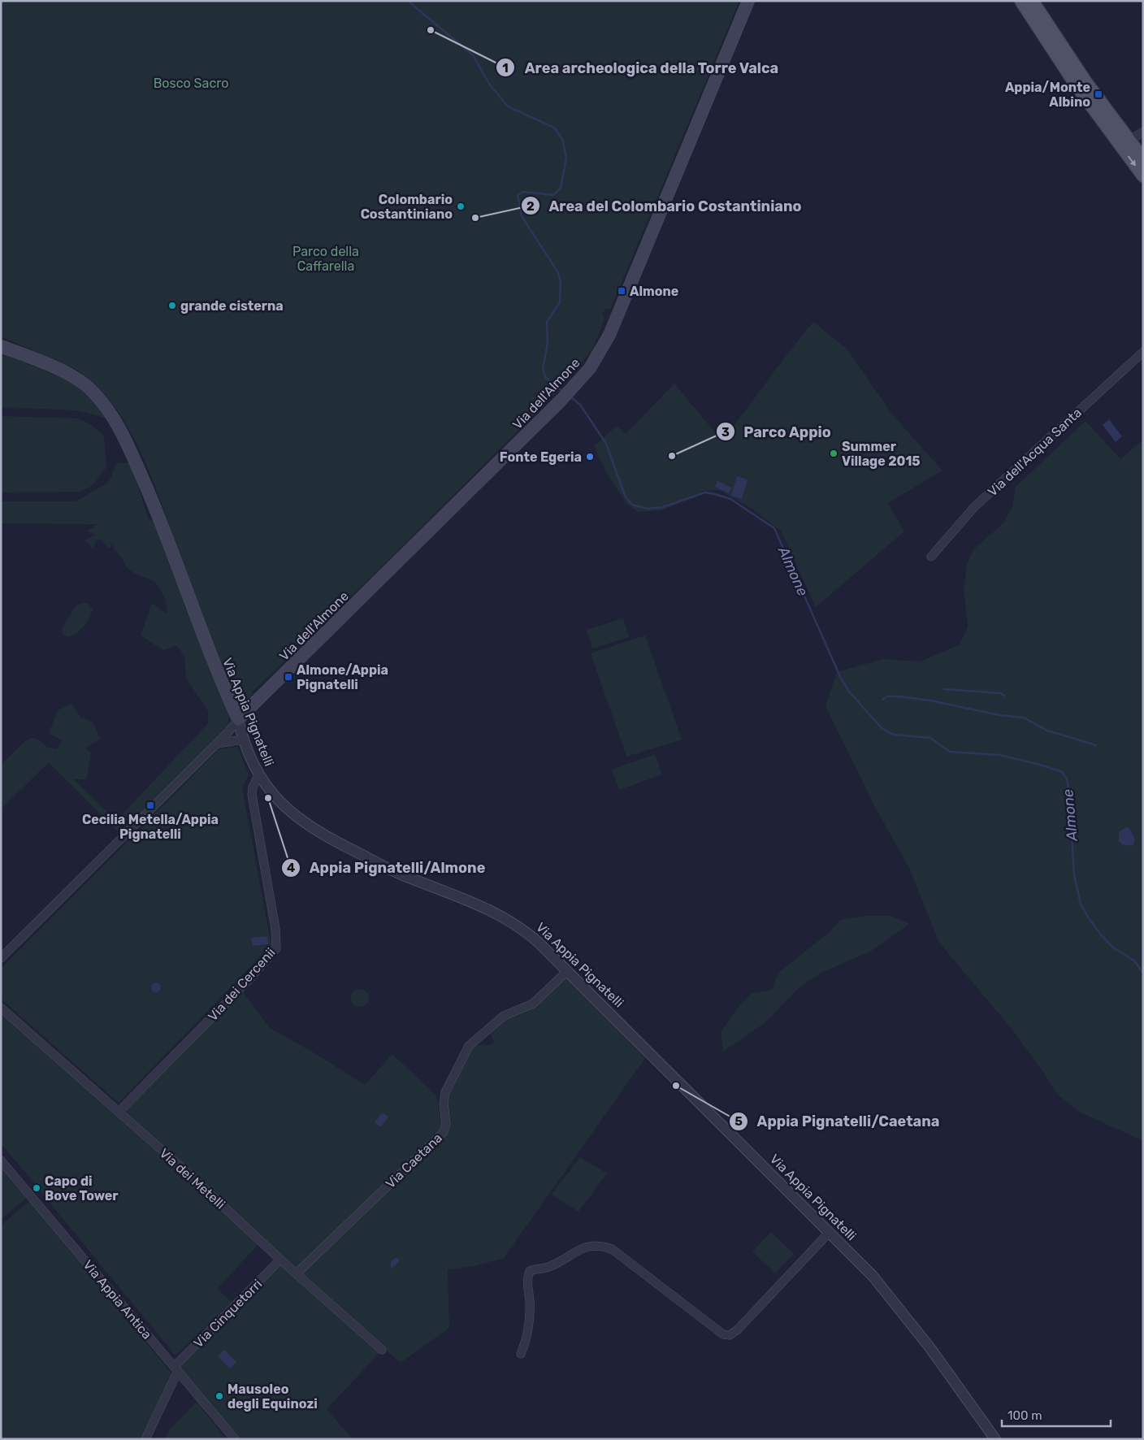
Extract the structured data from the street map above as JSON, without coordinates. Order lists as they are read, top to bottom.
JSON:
{
  "streets": {
    "main road": ["Via dell'Almone", "Via Appia Pignatelli"],
    "street": [
      "Via dell'Acqua Santa",
      "Via dei Cercenii",
      "Via Caetana",
      "Via dei Metelli",
      "Via Appia Antica",
      "Via Cinquetorri"
    ]
  },
  "crossings": [
    ["Via dell'Almone", "Via Appia Pignatelli"],
    ["Via Appia Pignatelli", "Via dei Cercenii"],
    ["Via Appia Pignatelli", "Via Caetana"],
    ["Via dei Cercenii", "Via dei Metelli"],
    ["Via Caetana", "Via dei Metelli"],
    ["Via dei Metelli", "Via Cinquetorri"],
    ["Via Appia Antica", "Via Cinquetorri"]
  ],
  "water": ["Almone"],
  "parks": ["Bosco Sacro", "Parco della Caffarella"],
  "places": {
    "other": [
      "Area archeologica della Torre Valca",
      "Colombario Costantiniano",
      "Area del Colombario Costantiniano",
      "grande cisterna",
      "Summer Village 2015",
      "Parco Appio",
      "Fonte Egeria",
      "Appia Pignatelli/Almone",
      "Appia Pignatelli/Caetana",
      "Capo di Bove Tower",
      "Mausoleo degli Equinozi"
    ],
    "transit": [
      "Appia/Monte Albino",
      "Almone",
      "Almone/Appia Pignatelli",
      "Cecilia Metella/Appia Pignatelli"
    ]
  },
  "scale_bar": "100 m"
}
